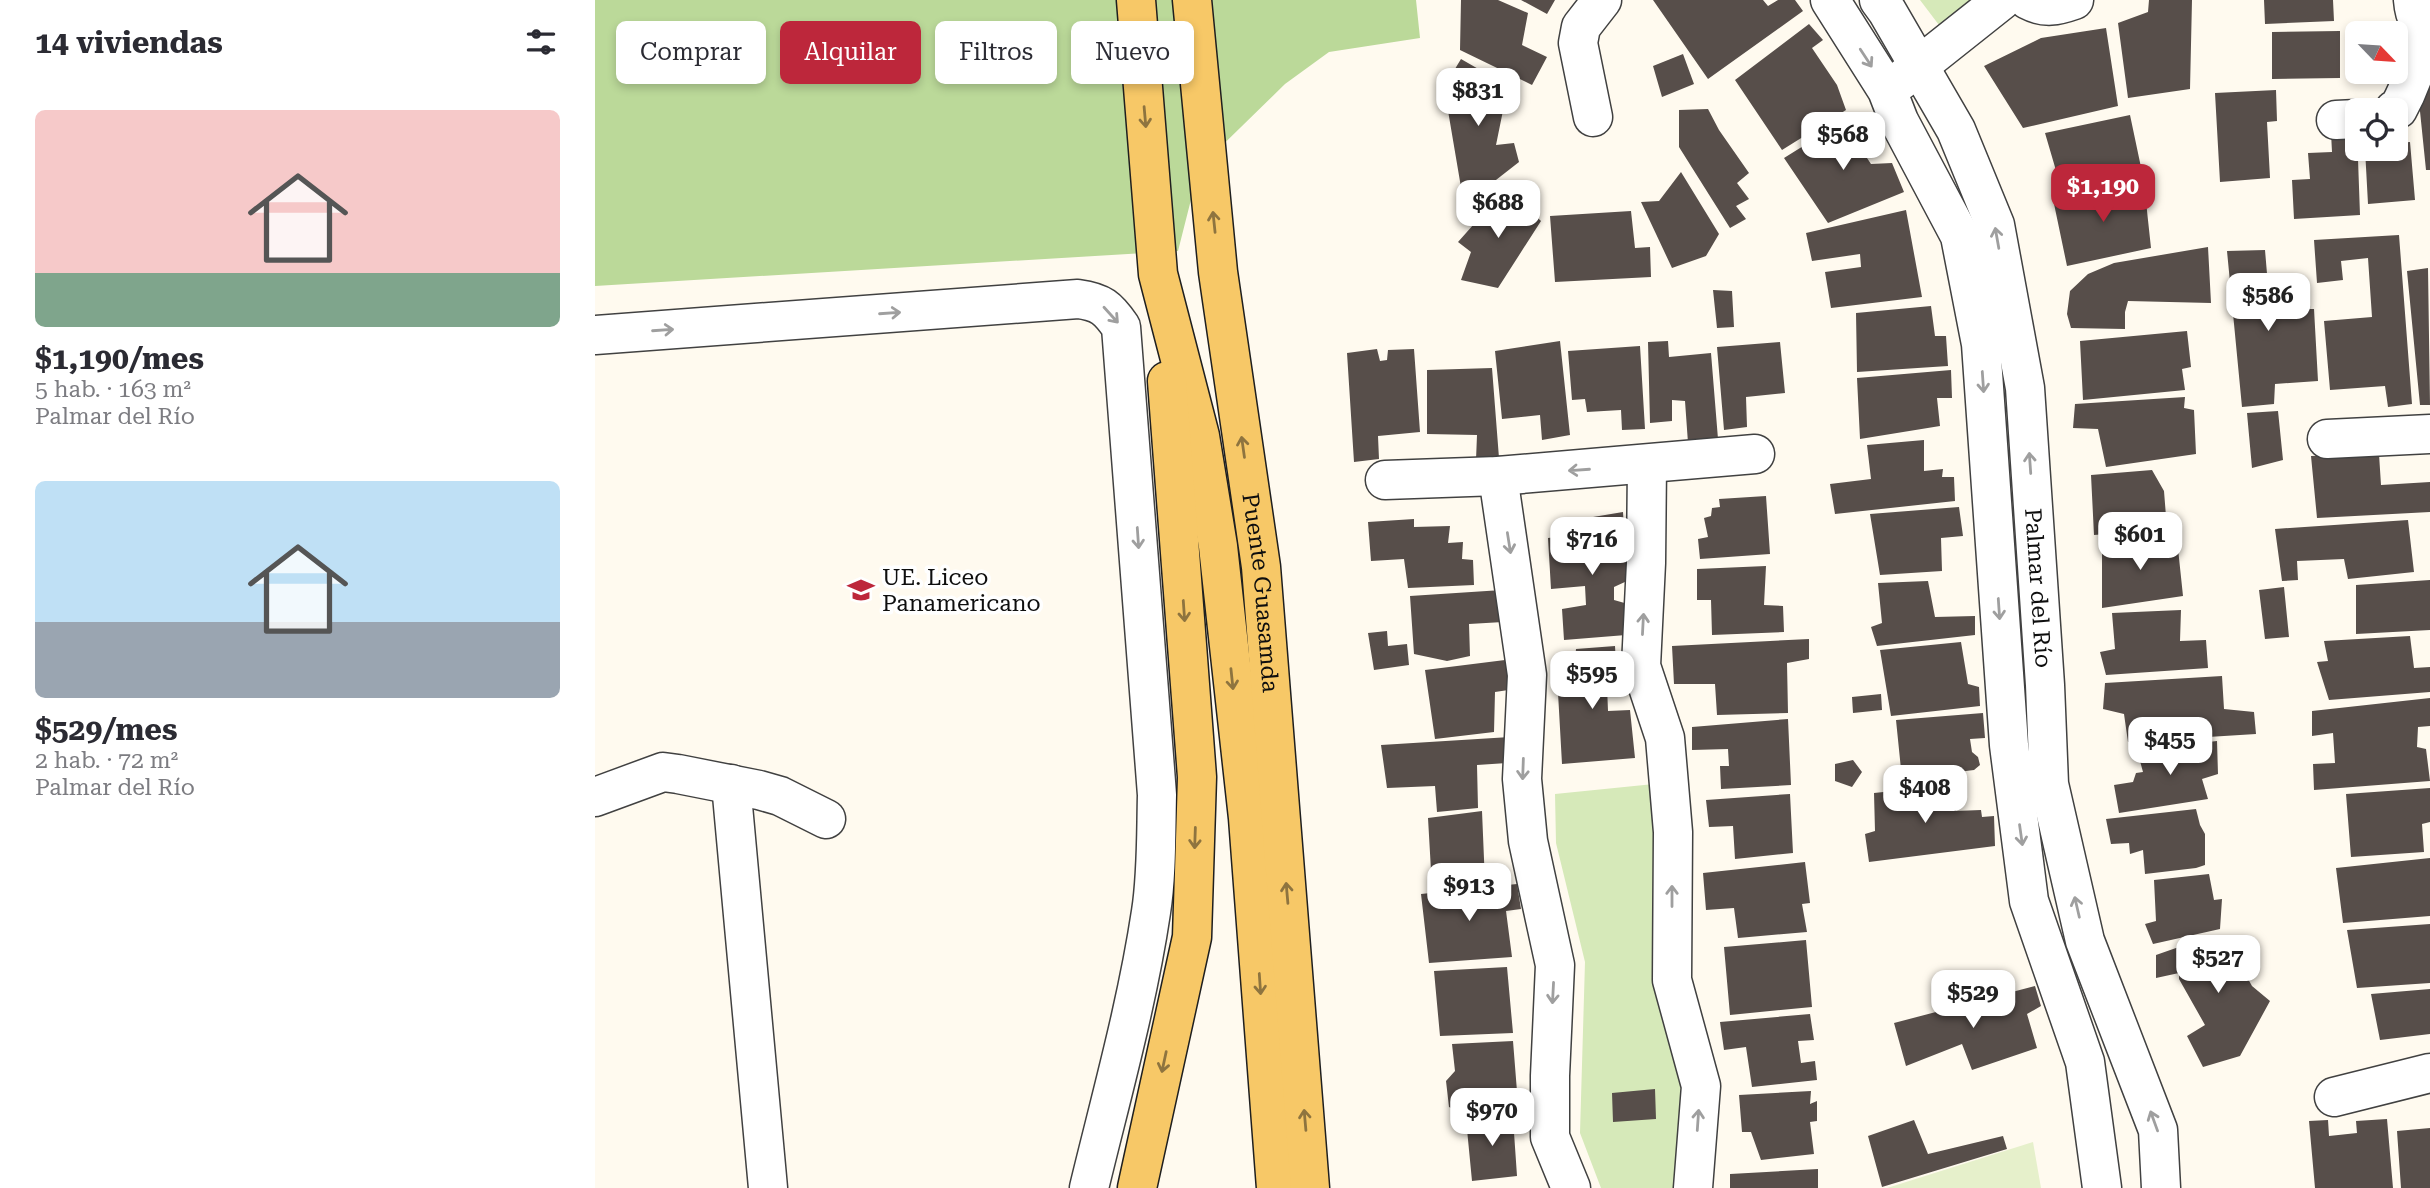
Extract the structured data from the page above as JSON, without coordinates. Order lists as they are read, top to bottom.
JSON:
{
  "streets": {
    "main road": ["Puente Guasamda"],
    "street": ["Palmar del Río"]
  },
  "places": {
    "school or university": ["UE. Liceo Panamericano"]
  },
  "north": "bottom right",
  "page": {
    "heading": "14 viviendas",
    "chip": [
      "Comprar",
      "Alquilar",
      "Filtros",
      "Nuevo"
    ],
    "price": [
      "$831",
      "$568",
      "$1,190",
      "$688",
      "$586",
      "$601",
      "$716",
      "$595",
      "$455",
      "$408",
      "$913",
      "$527",
      "$529",
      "$970"
    ],
    "list": [
      {
        "name": "$1,190/mes",
        "note": "5 hab. · 163 m² · Palmar del Río"
      },
      {
        "name": "$529/mes",
        "note": "2 hab. · 72 m² · Palmar del Río"
      }
    ]
  }
}
